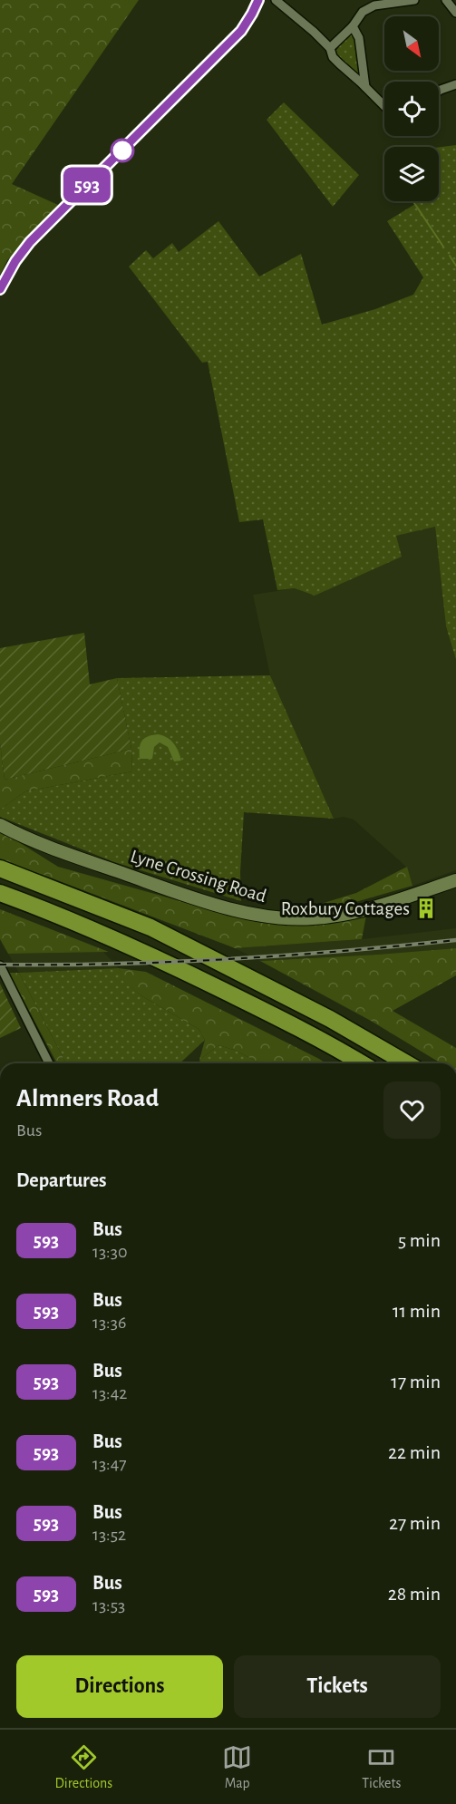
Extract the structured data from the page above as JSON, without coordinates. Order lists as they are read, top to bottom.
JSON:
{
  "streets": {
    "street": ["Lyne Crossing Road"]
  },
  "places": {
    "building": ["Roxbury Cottages"]
  },
  "lines": ["bus line 593"],
  "north": "bottom right",
  "page": {
    "on_map": "593",
    "heading": [
      ["Almners Road", "Bus"],
      "Departures"
    ],
    "list": [
      {
        "mark": "593",
        "name": "Bus",
        "note": "13:30",
        "value": "5 min"
      },
      {
        "mark": "593",
        "name": "Bus",
        "note": "13:36",
        "value": "11 min"
      },
      {
        "mark": "593",
        "name": "Bus",
        "note": "13:42",
        "value": "17 min"
      },
      {
        "mark": "593",
        "name": "Bus",
        "note": "13:47",
        "value": "22 min"
      },
      {
        "mark": "593",
        "name": "Bus",
        "note": "13:52",
        "value": "27 min"
      },
      {
        "mark": "593",
        "name": "Bus",
        "note": "13:53",
        "value": "28 min"
      }
    ],
    "buttons": ["Directions", "Tickets"],
    "tabs": ["Directions", "Map", "Tickets"]
  }
}
